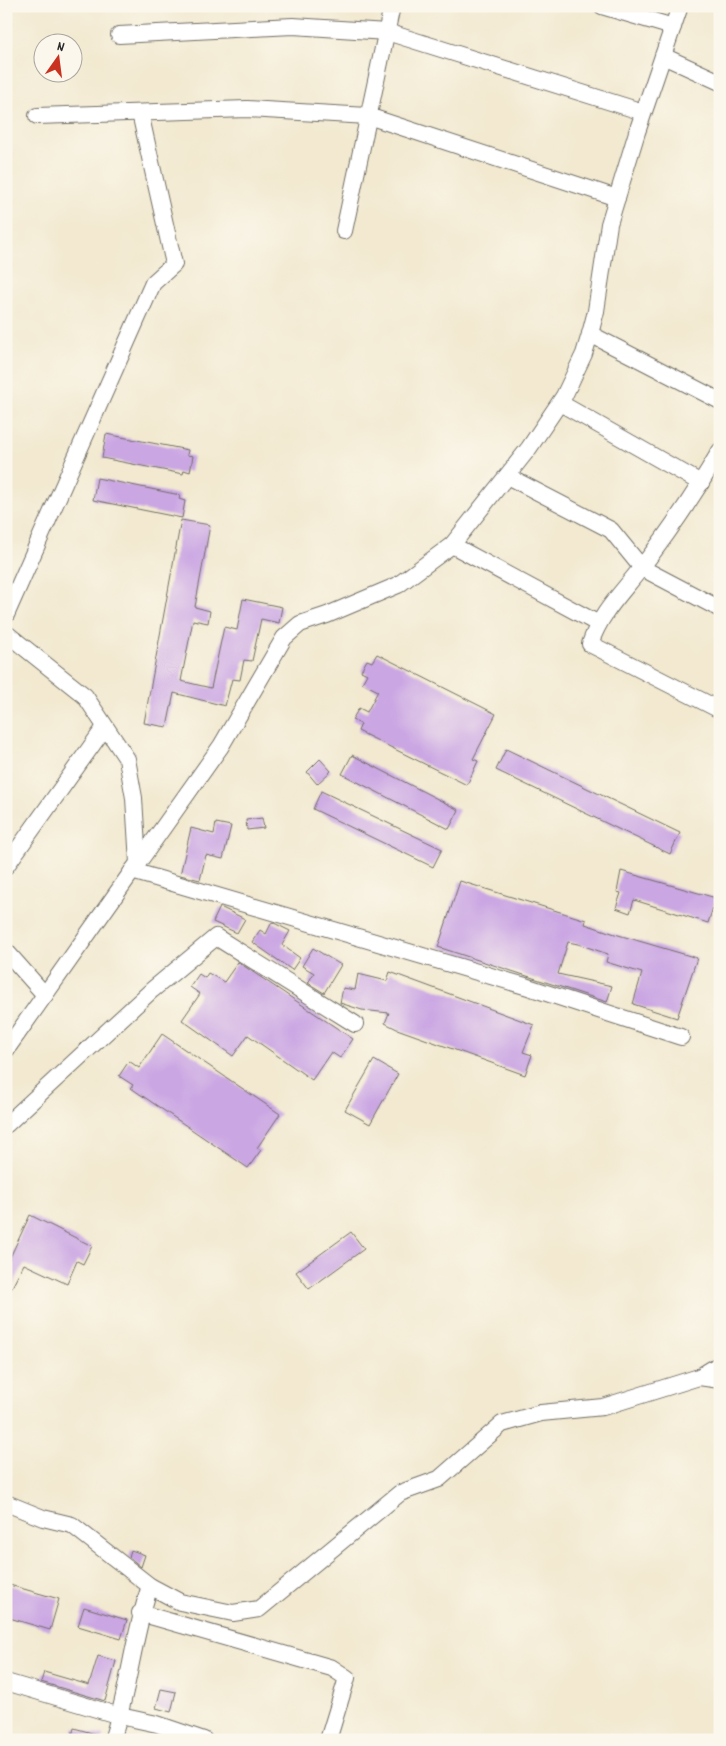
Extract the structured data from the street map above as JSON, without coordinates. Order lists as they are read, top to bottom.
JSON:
{
  "north": "top"
}
